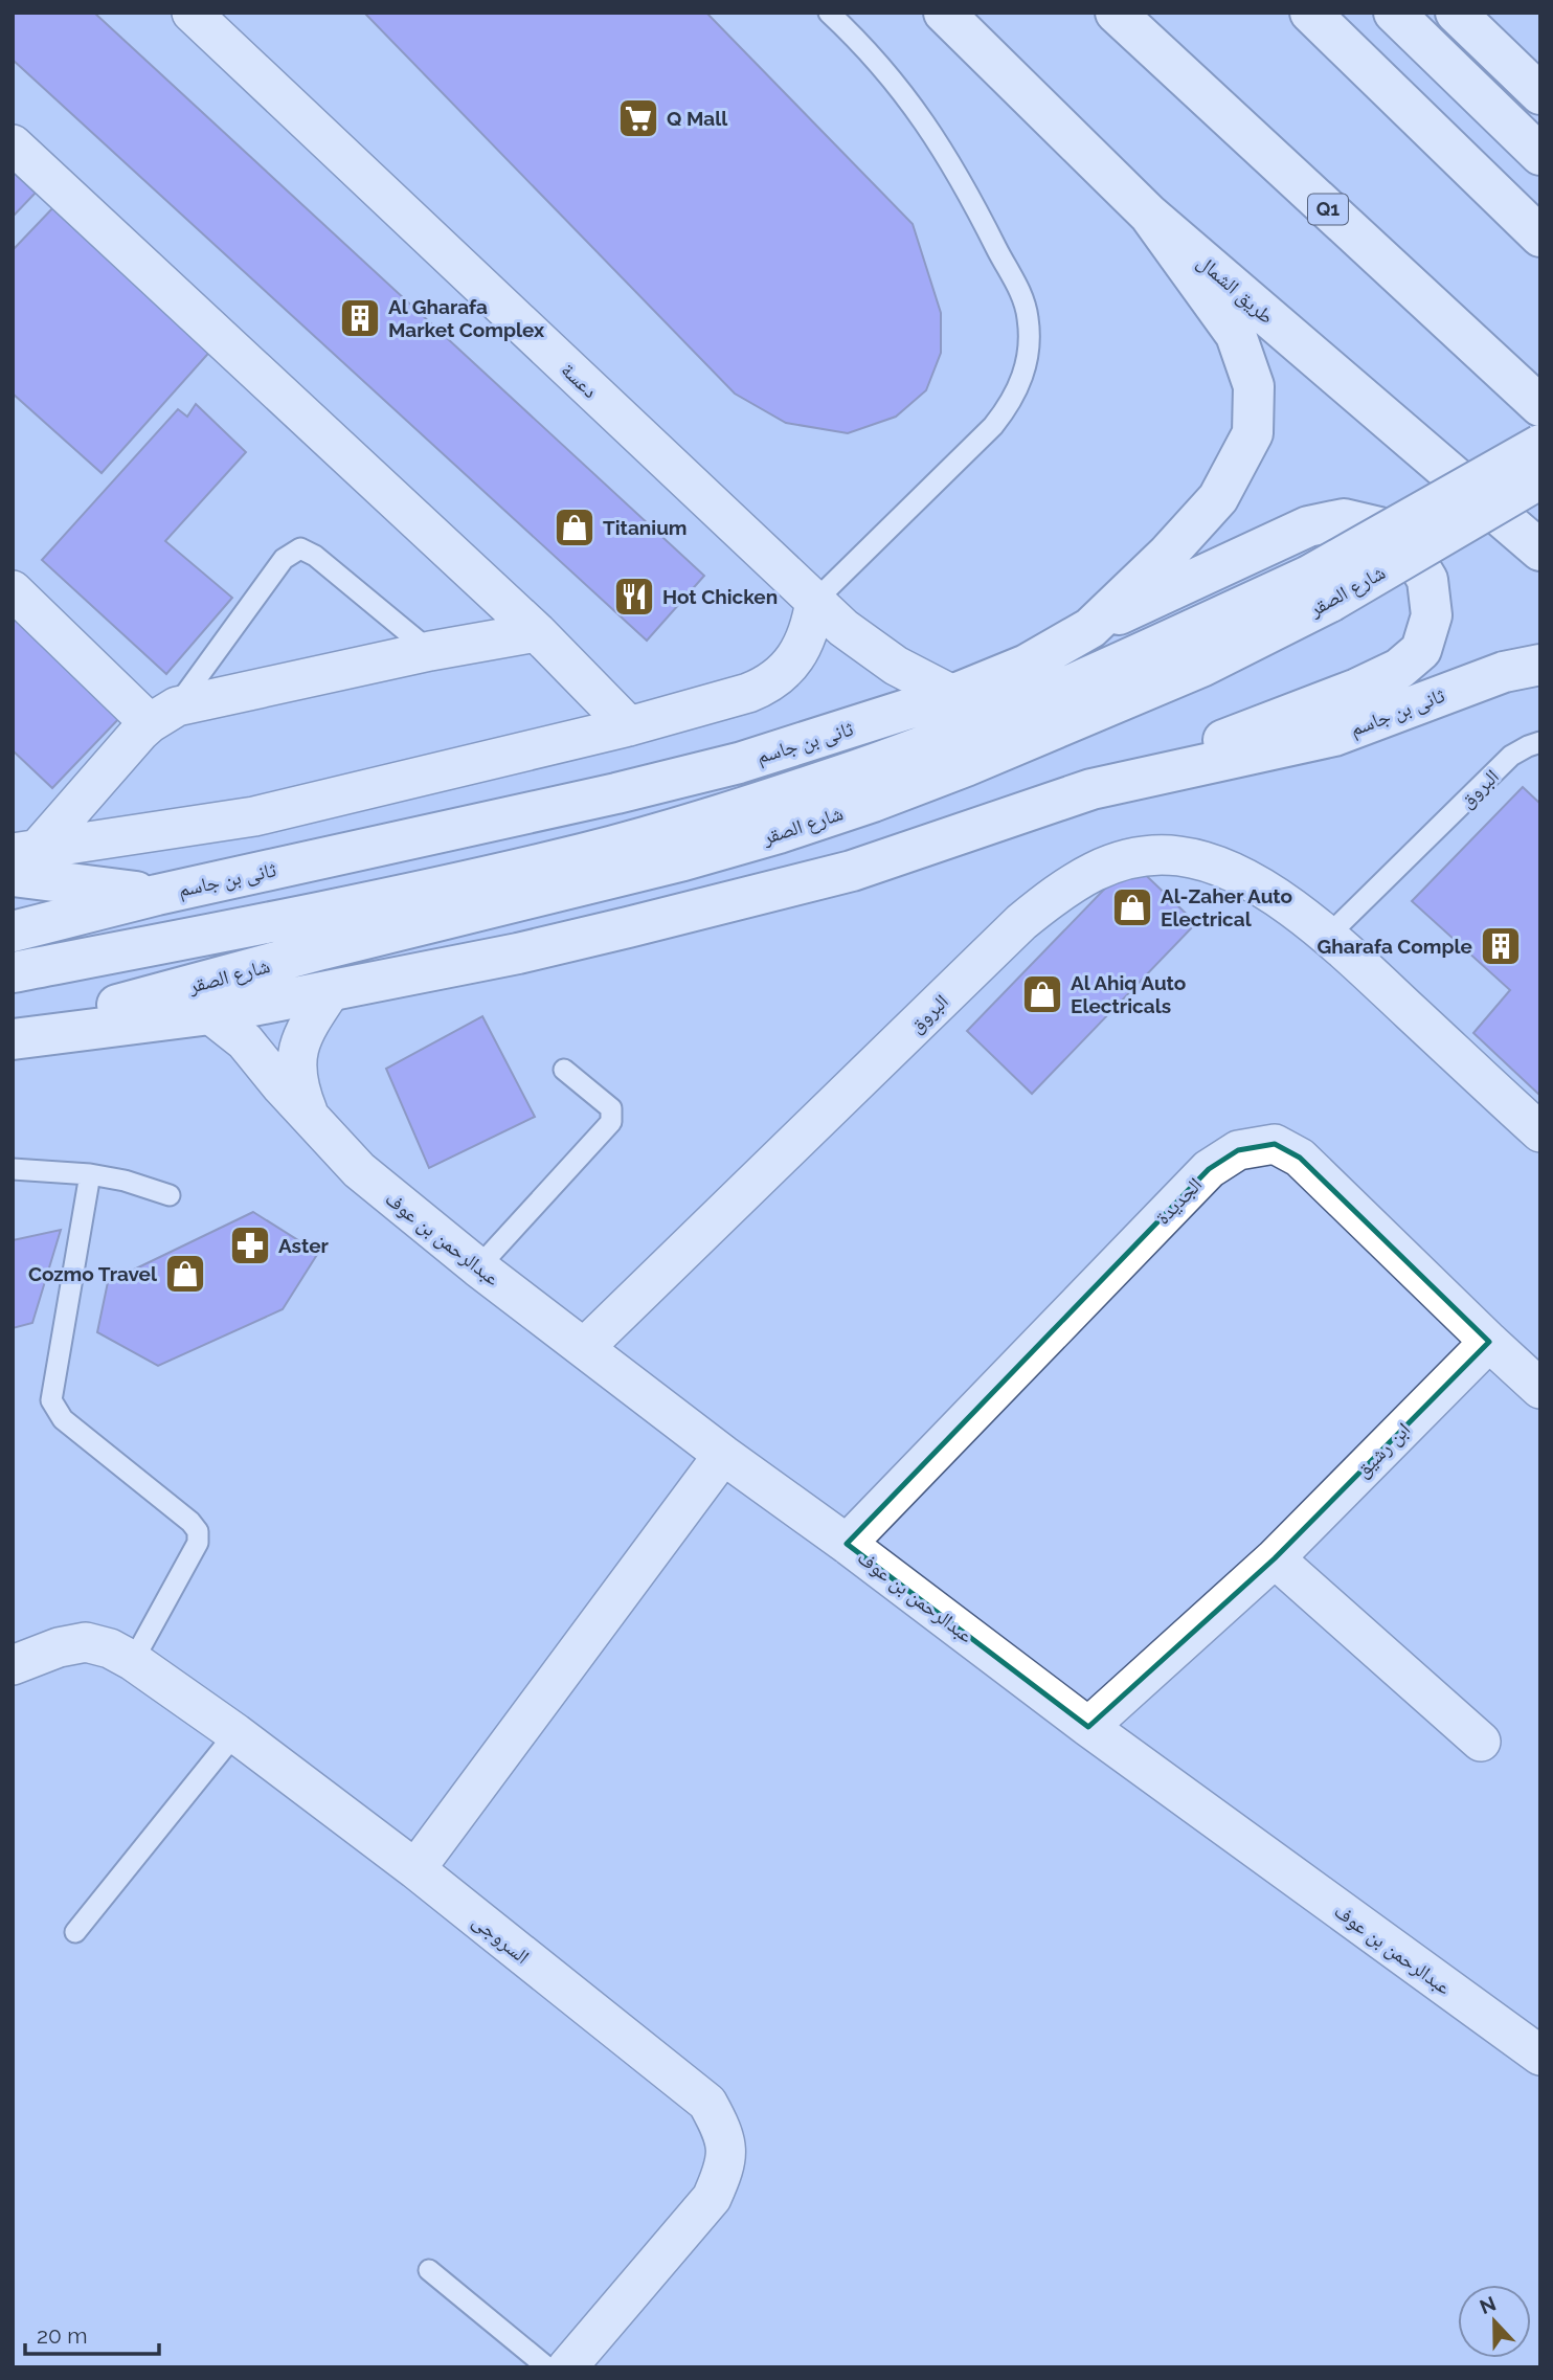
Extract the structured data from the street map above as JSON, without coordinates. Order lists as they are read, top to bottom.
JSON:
{
  "streets": {
    "main road": [
      "Q1",
      "طريق الشمال",
      "شارع الصقر",
      "ثانى بن جاسم"
    ],
    "street": [
      "دعسة",
      "البروق",
      "الجديدة",
      "عبدالرحمن بن عوف",
      "ابن رشيق",
      "السروجى"
    ]
  },
  "crossings": [
    ["طريق الشمال", "ثانى بن جاسم"],
    ["دعسة", "ثانى بن جاسم"],
    ["ثانى بن جاسم", "عبدالرحمن بن عوف"],
    ["البروق", "عبدالرحمن بن عوف"],
    ["الجديدة", "عبدالرحمن بن عوف"],
    ["الجديدة", "ابن رشيق"],
    ["عبدالرحمن بن عوف", "ابن رشيق"]
  ],
  "places": {
    "supermarket": ["Q Mall"],
    "building": ["Al Gharafa Market Complex", "Gharafa Comple"],
    "shop": [
      "Titanium",
      "Al-Zaher Auto Electrical",
      "Al Ahiq Auto Electricals",
      "Cozmo Travel"
    ],
    "restaurant": ["Hot Chicken"],
    "pharmacy": ["Aster"]
  },
  "scale_bar": "20 m",
  "north": "top"
}
